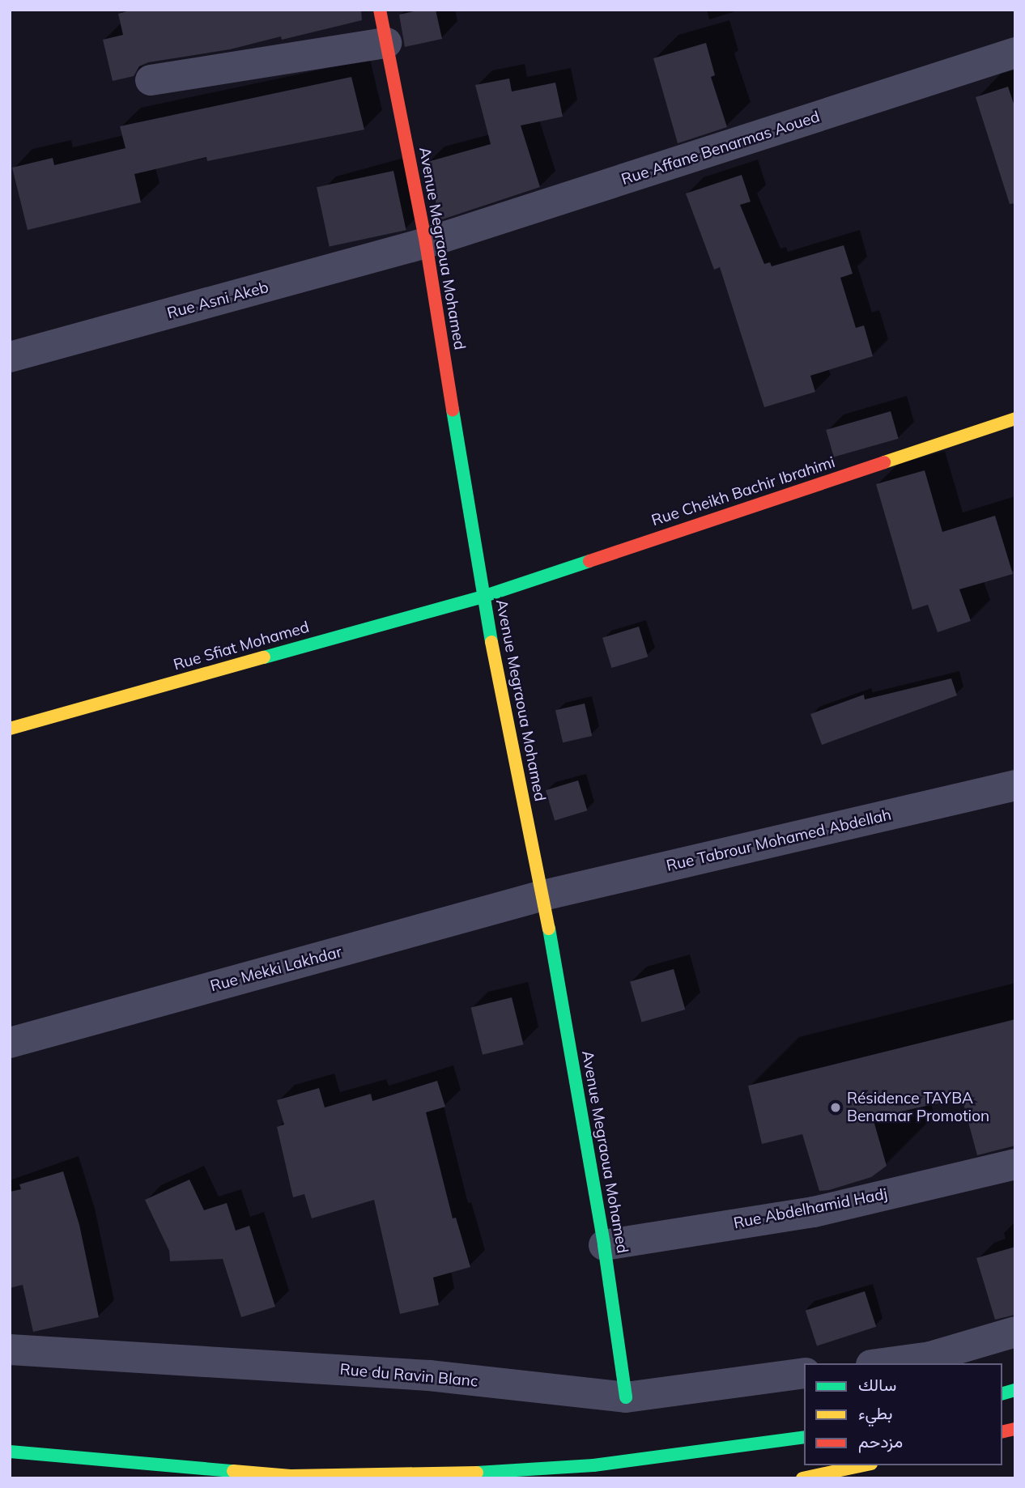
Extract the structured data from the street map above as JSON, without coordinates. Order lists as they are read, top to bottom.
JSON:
{
  "streets": {
    "main road": ["Avenue Megraoua Mohamed", "Rue Cheikh Bachir Ibrahimi", "Rue Sfiat Mohamed"],
    "street": [
      "Rue Affane Benarmas Aoued",
      "Rue Asni Akeb",
      "Rue Tabrour Mohamed Abdellah",
      "Rue Mekki Lakhdar",
      "Rue Abdelhamid Hadj",
      "Rue du Ravin Blanc"
    ]
  },
  "crossings": [
    ["Rue Affane Benarmas Aoued", "Avenue Megraoua Mohamed"],
    ["Rue Affane Benarmas Aoued", "Rue Asni Akeb"],
    ["Avenue Megraoua Mohamed", "Rue Asni Akeb"],
    ["Avenue Megraoua Mohamed", "Rue Cheikh Bachir Ibrahimi"],
    ["Avenue Megraoua Mohamed", "Rue Sfiat Mohamed"],
    ["Avenue Megraoua Mohamed", "Rue Tabrour Mohamed Abdellah"],
    ["Avenue Megraoua Mohamed", "Rue Mekki Lakhdar"],
    ["Avenue Megraoua Mohamed", "Rue Abdelhamid Hadj"],
    ["Avenue Megraoua Mohamed", "Rue du Ravin Blanc"],
    ["Rue Cheikh Bachir Ibrahimi", "Rue Sfiat Mohamed"],
    ["Rue Tabrour Mohamed Abdellah", "Rue Mekki Lakhdar"]
  ],
  "places": ["Résidence TAYBA Benamar Promotion"],
  "legend": ["سالك", "بطيء", "مزدحم"]
}
